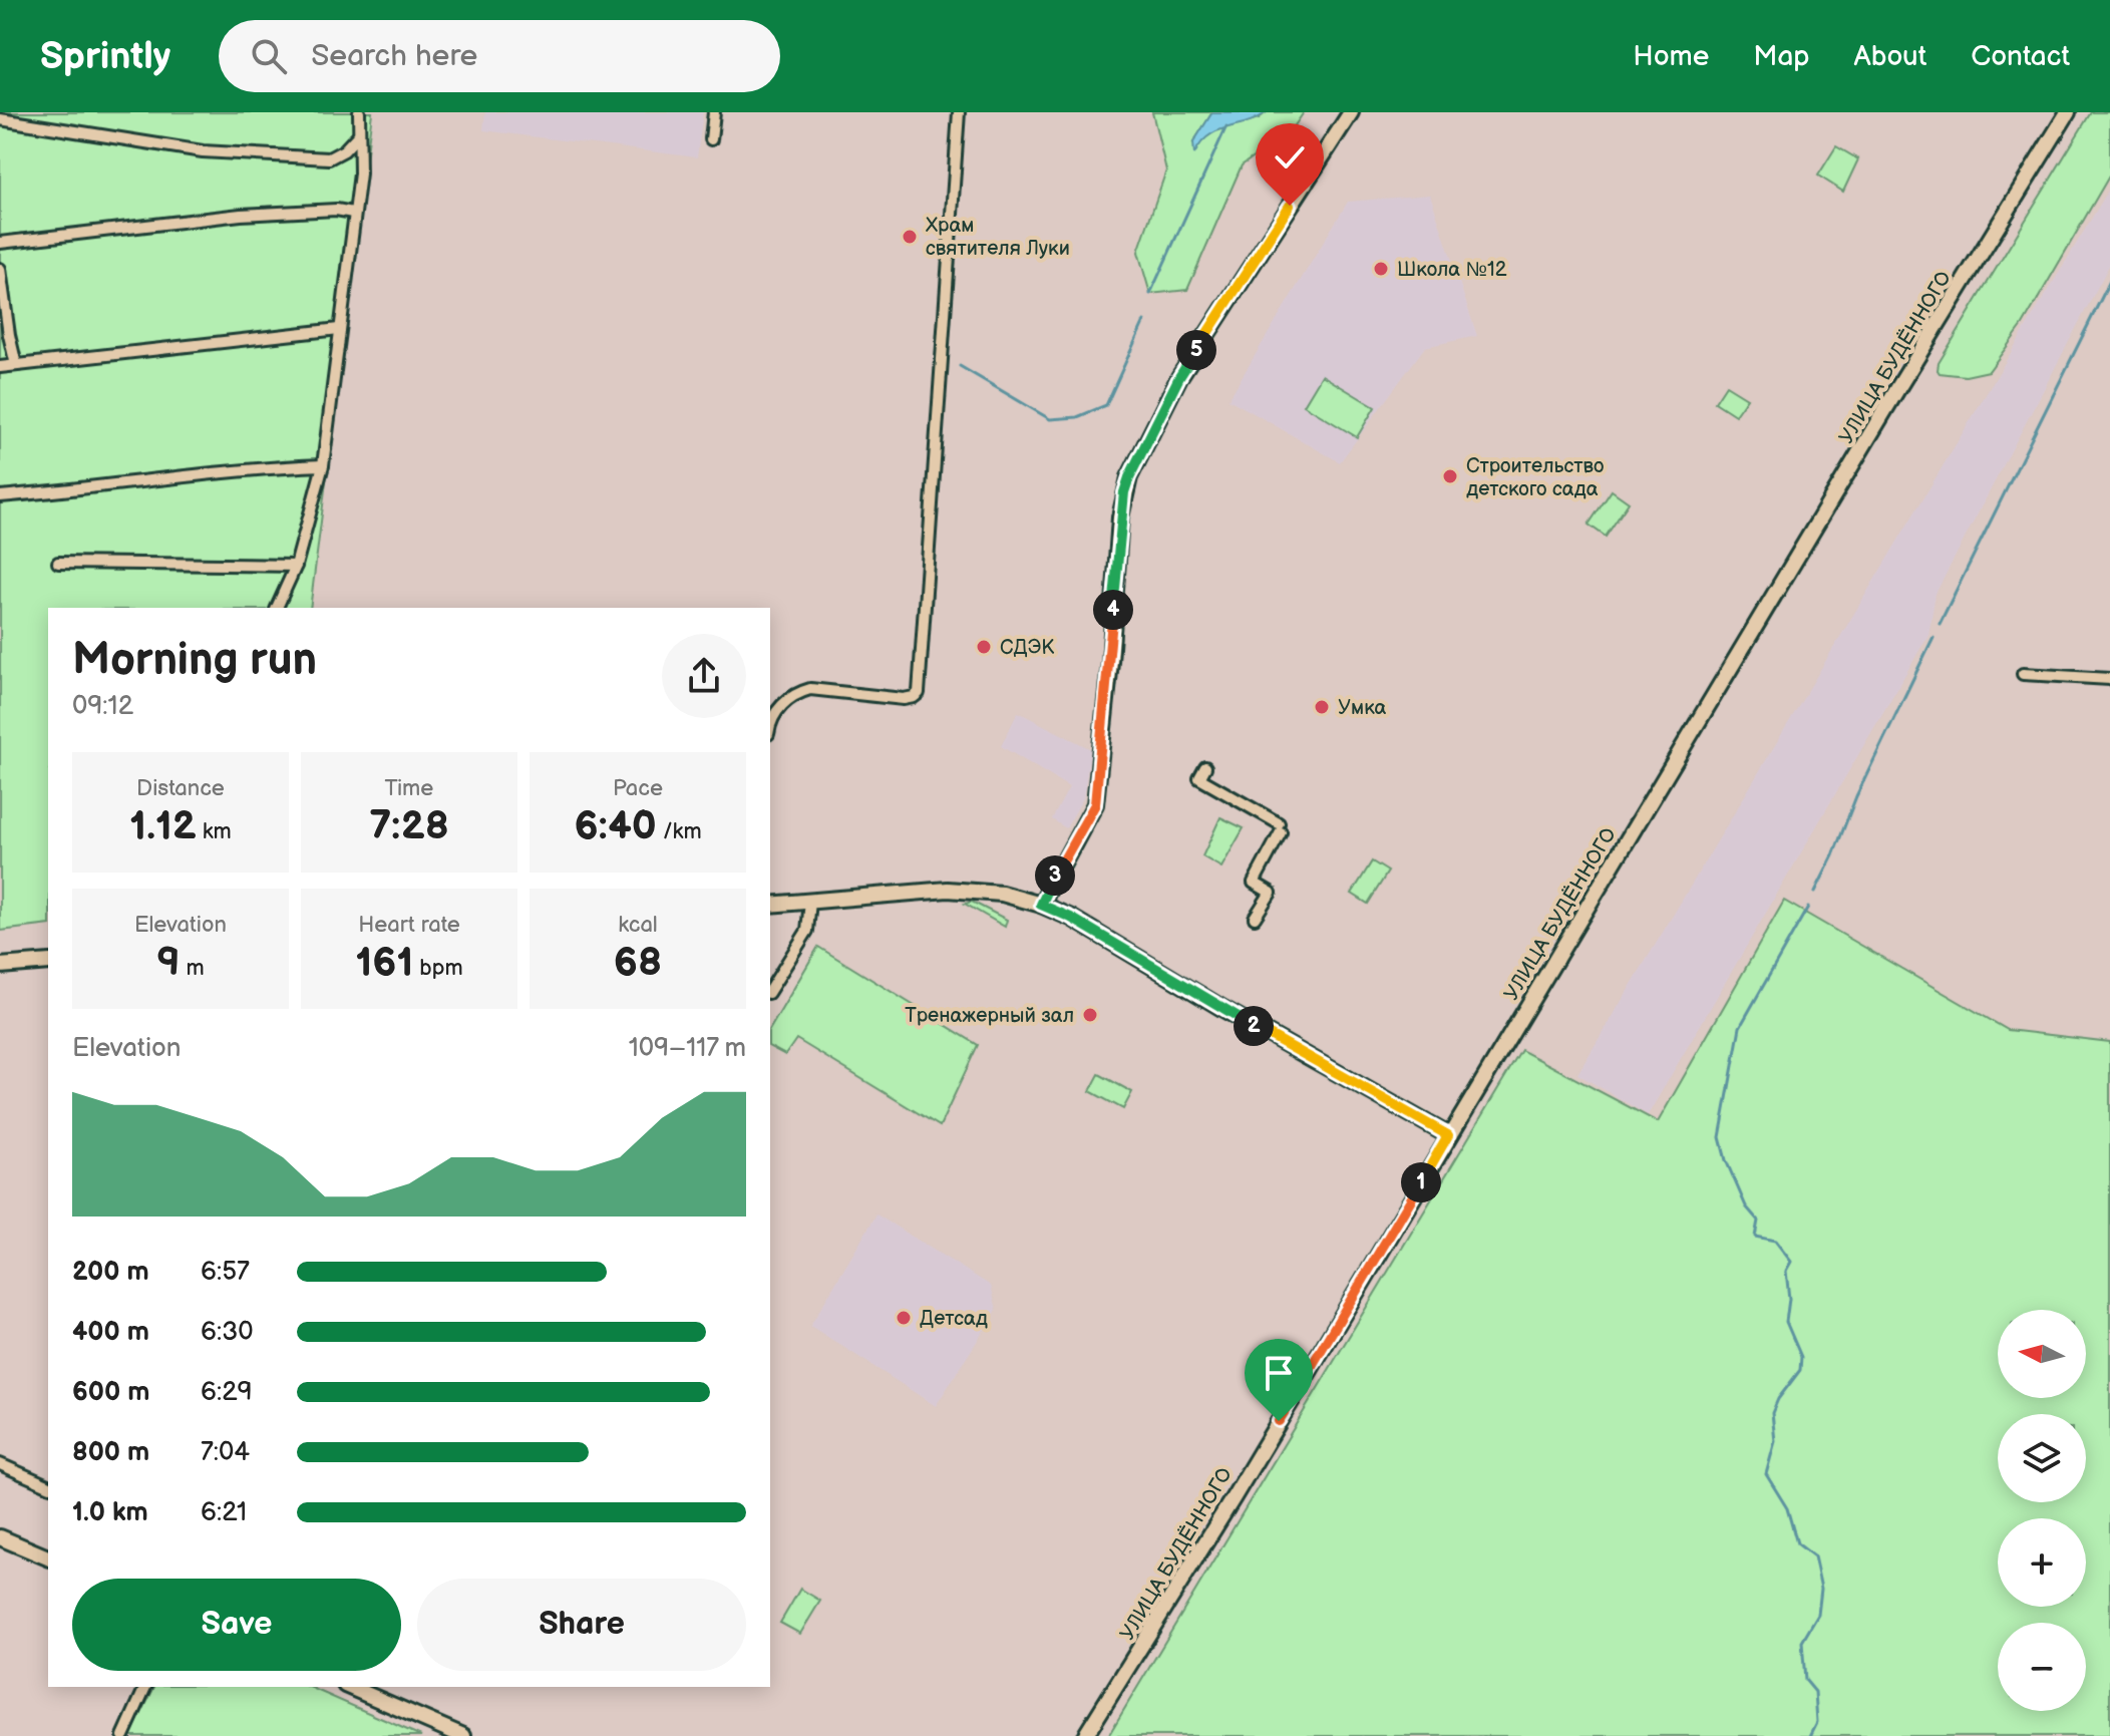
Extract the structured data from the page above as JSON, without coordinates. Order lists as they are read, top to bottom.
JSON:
{
  "streets": {
    "main road": ["УЛИЦА БУДЁННОГО"]
  },
  "places": [
    "Храм святителя Луки",
    "Школа №12",
    "Строительство детского сада",
    "СДЭК",
    "Умка",
    "Тренажерный зал",
    "Детсад"
  ],
  "north": "left",
  "page": {
    "header": "Sprintly",
    "search": "Search here",
    "nav": [
      "Home",
      "Map",
      "About",
      "Contact"
    ],
    "pins": [
      "5",
      "4",
      "3",
      "2",
      "1"
    ],
    "heading": ["Morning run", "09:12"],
    "stats": [
      ["Distance", "1.12 km"],
      ["Time", "7:28"],
      ["Pace", "6:40 /km"],
      ["Elevation", "9 m"],
      ["Heart rate", "161 bpm"],
      ["kcal", "68"]
    ],
    "chart": ["Elevation", "109–117 m"],
    "list": [
      {
        "name": "200 m",
        "note": "6:57"
      },
      {
        "name": "400 m",
        "note": "6:30"
      },
      {
        "name": "600 m",
        "note": "6:29"
      },
      {
        "name": "800 m",
        "note": "7:04"
      },
      {
        "name": "1.0 km",
        "note": "6:21"
      }
    ],
    "map_buttons": ["+", "−"],
    "buttons": ["Save", "Share"]
  }
}
